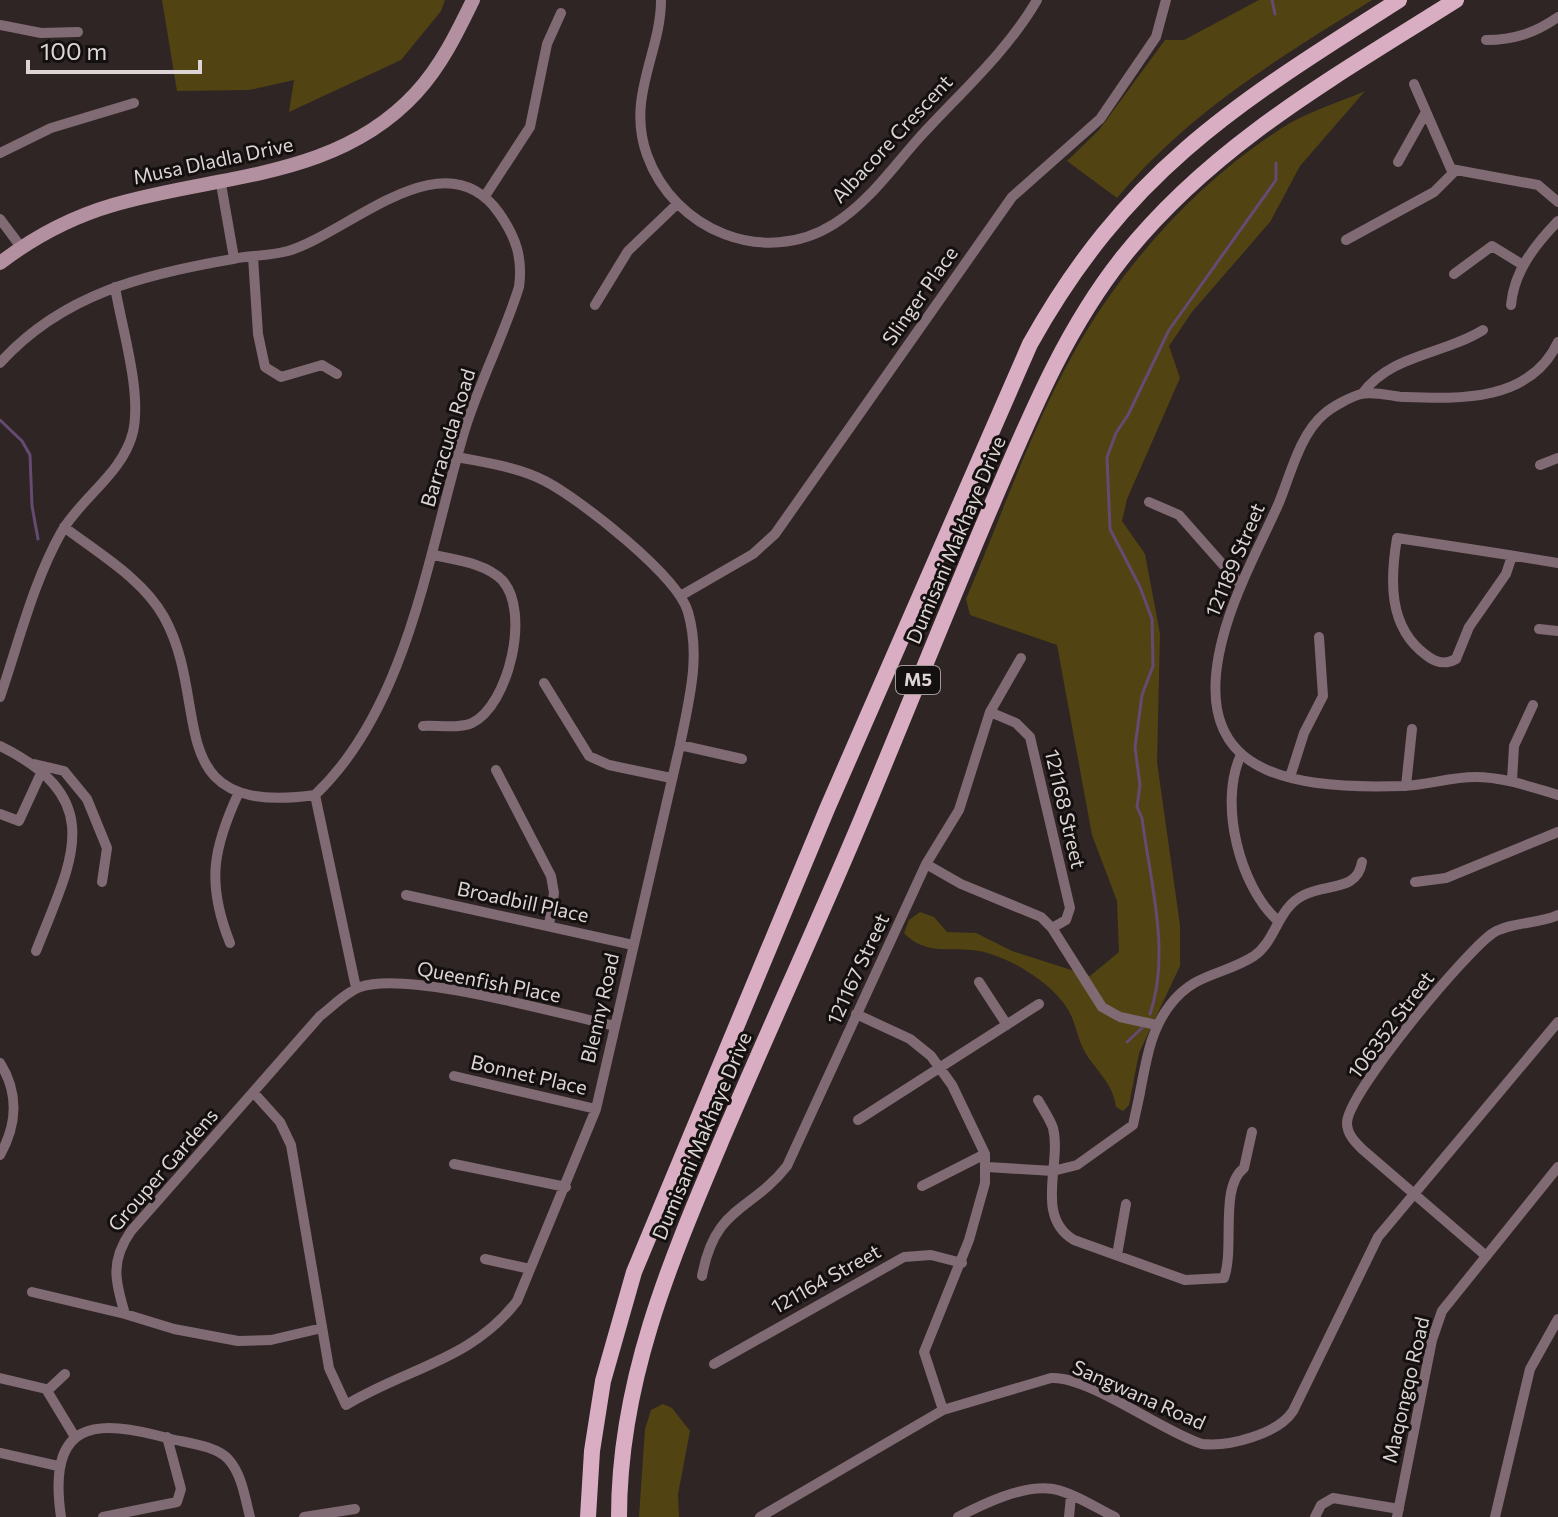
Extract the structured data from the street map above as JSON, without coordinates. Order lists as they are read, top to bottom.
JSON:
{
  "streets": {
    "main road": ["Dumisani Makhaye Drive", "M5"],
    "street": [
      "Albacore Crescent",
      "Musa Dladla Drive",
      "Slinger Place",
      "Barracuda Road",
      "121189 Street",
      "121168 Street",
      "Broadbill Place",
      "121167 Street",
      "Queenfish Place",
      "Blenny Road",
      "106352 Street",
      "Bonnet Place",
      "Grouper Gardens",
      "121164 Street",
      "Maqongqo Road",
      "Sangwana Road"
    ]
  },
  "crossings": [
    ["Slinger Place", "Blenny Road"],
    ["121168 Street", "121167 Street"],
    ["Broadbill Place", "Blenny Road"],
    ["Queenfish Place", "Blenny Road"],
    ["Queenfish Place", "Grouper Gardens"],
    ["Blenny Road", "Bonnet Place"],
    ["106352 Street", "Maqongqo Road"],
    ["106352 Street", "Sangwana Road"]
  ],
  "scale_bar": "100 m"
}
